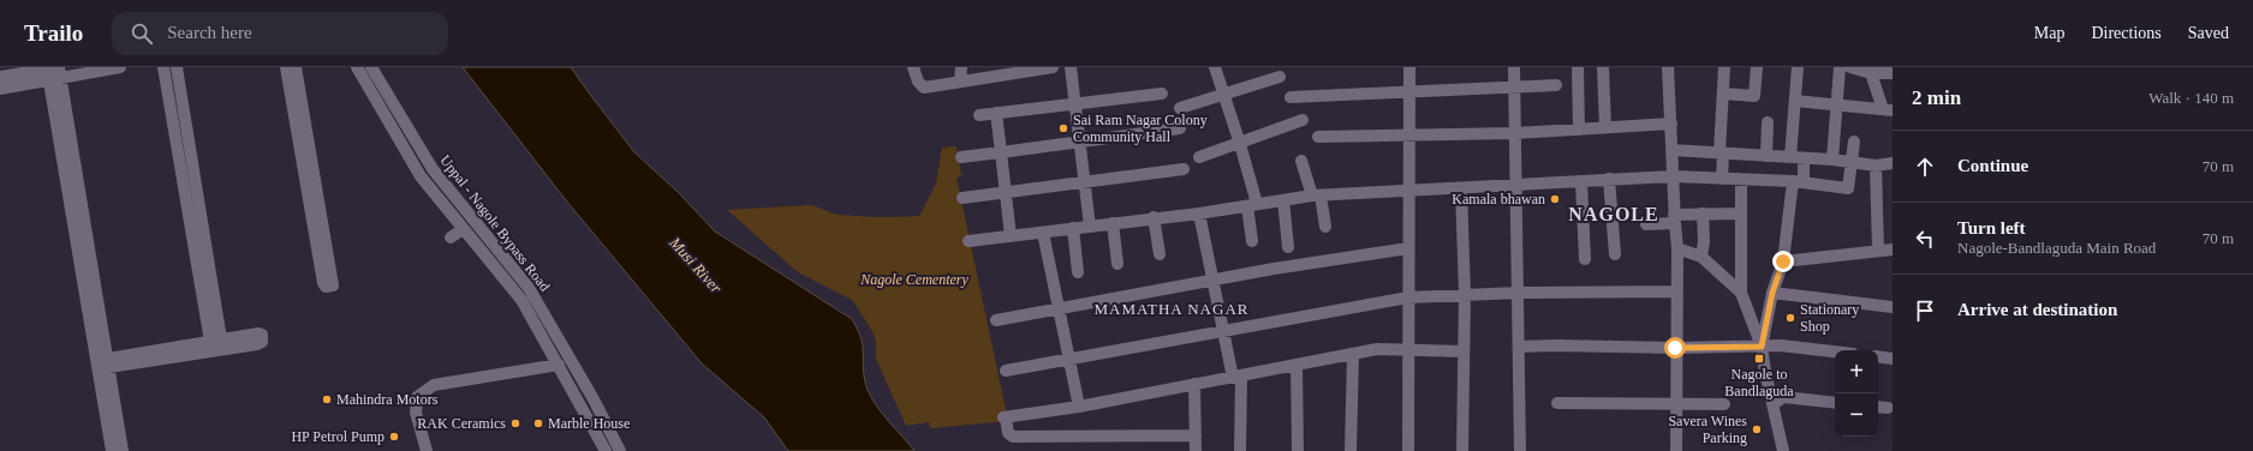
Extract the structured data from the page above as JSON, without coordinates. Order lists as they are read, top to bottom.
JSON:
{
  "streets": {
    "street": ["Uppal - Nagole Bypass Road"]
  },
  "districts": ["NAGOLE", "MAMATHA NAGAR"],
  "water": ["Musi River"],
  "parks": ["Nagole Cementery"],
  "places": {
    "other": [
      "Sai Ram Nagar Colony Community Hall",
      "Kamala bhawan",
      "Stationary Shop",
      "Mahindra Motors",
      "RAK Ceramics",
      "Marble House",
      "Savera Wines Parking",
      "HP Petrol Pump"
    ],
    "transit": ["Nagole to Bandlaguda"]
  },
  "page": {
    "header": "Trailo",
    "search": "Search here",
    "nav": ["Map", "Directions", "Saved"],
    "heading": ["2 min", "Walk · 140 m"],
    "list": [
      ["Continue", "70 m"],
      ["Turn left", "Nagole-Bandlaguda Main Road", "70 m"],
      "Arrive at destination"
    ],
    "map_buttons": ["+", "−"]
  }
}
